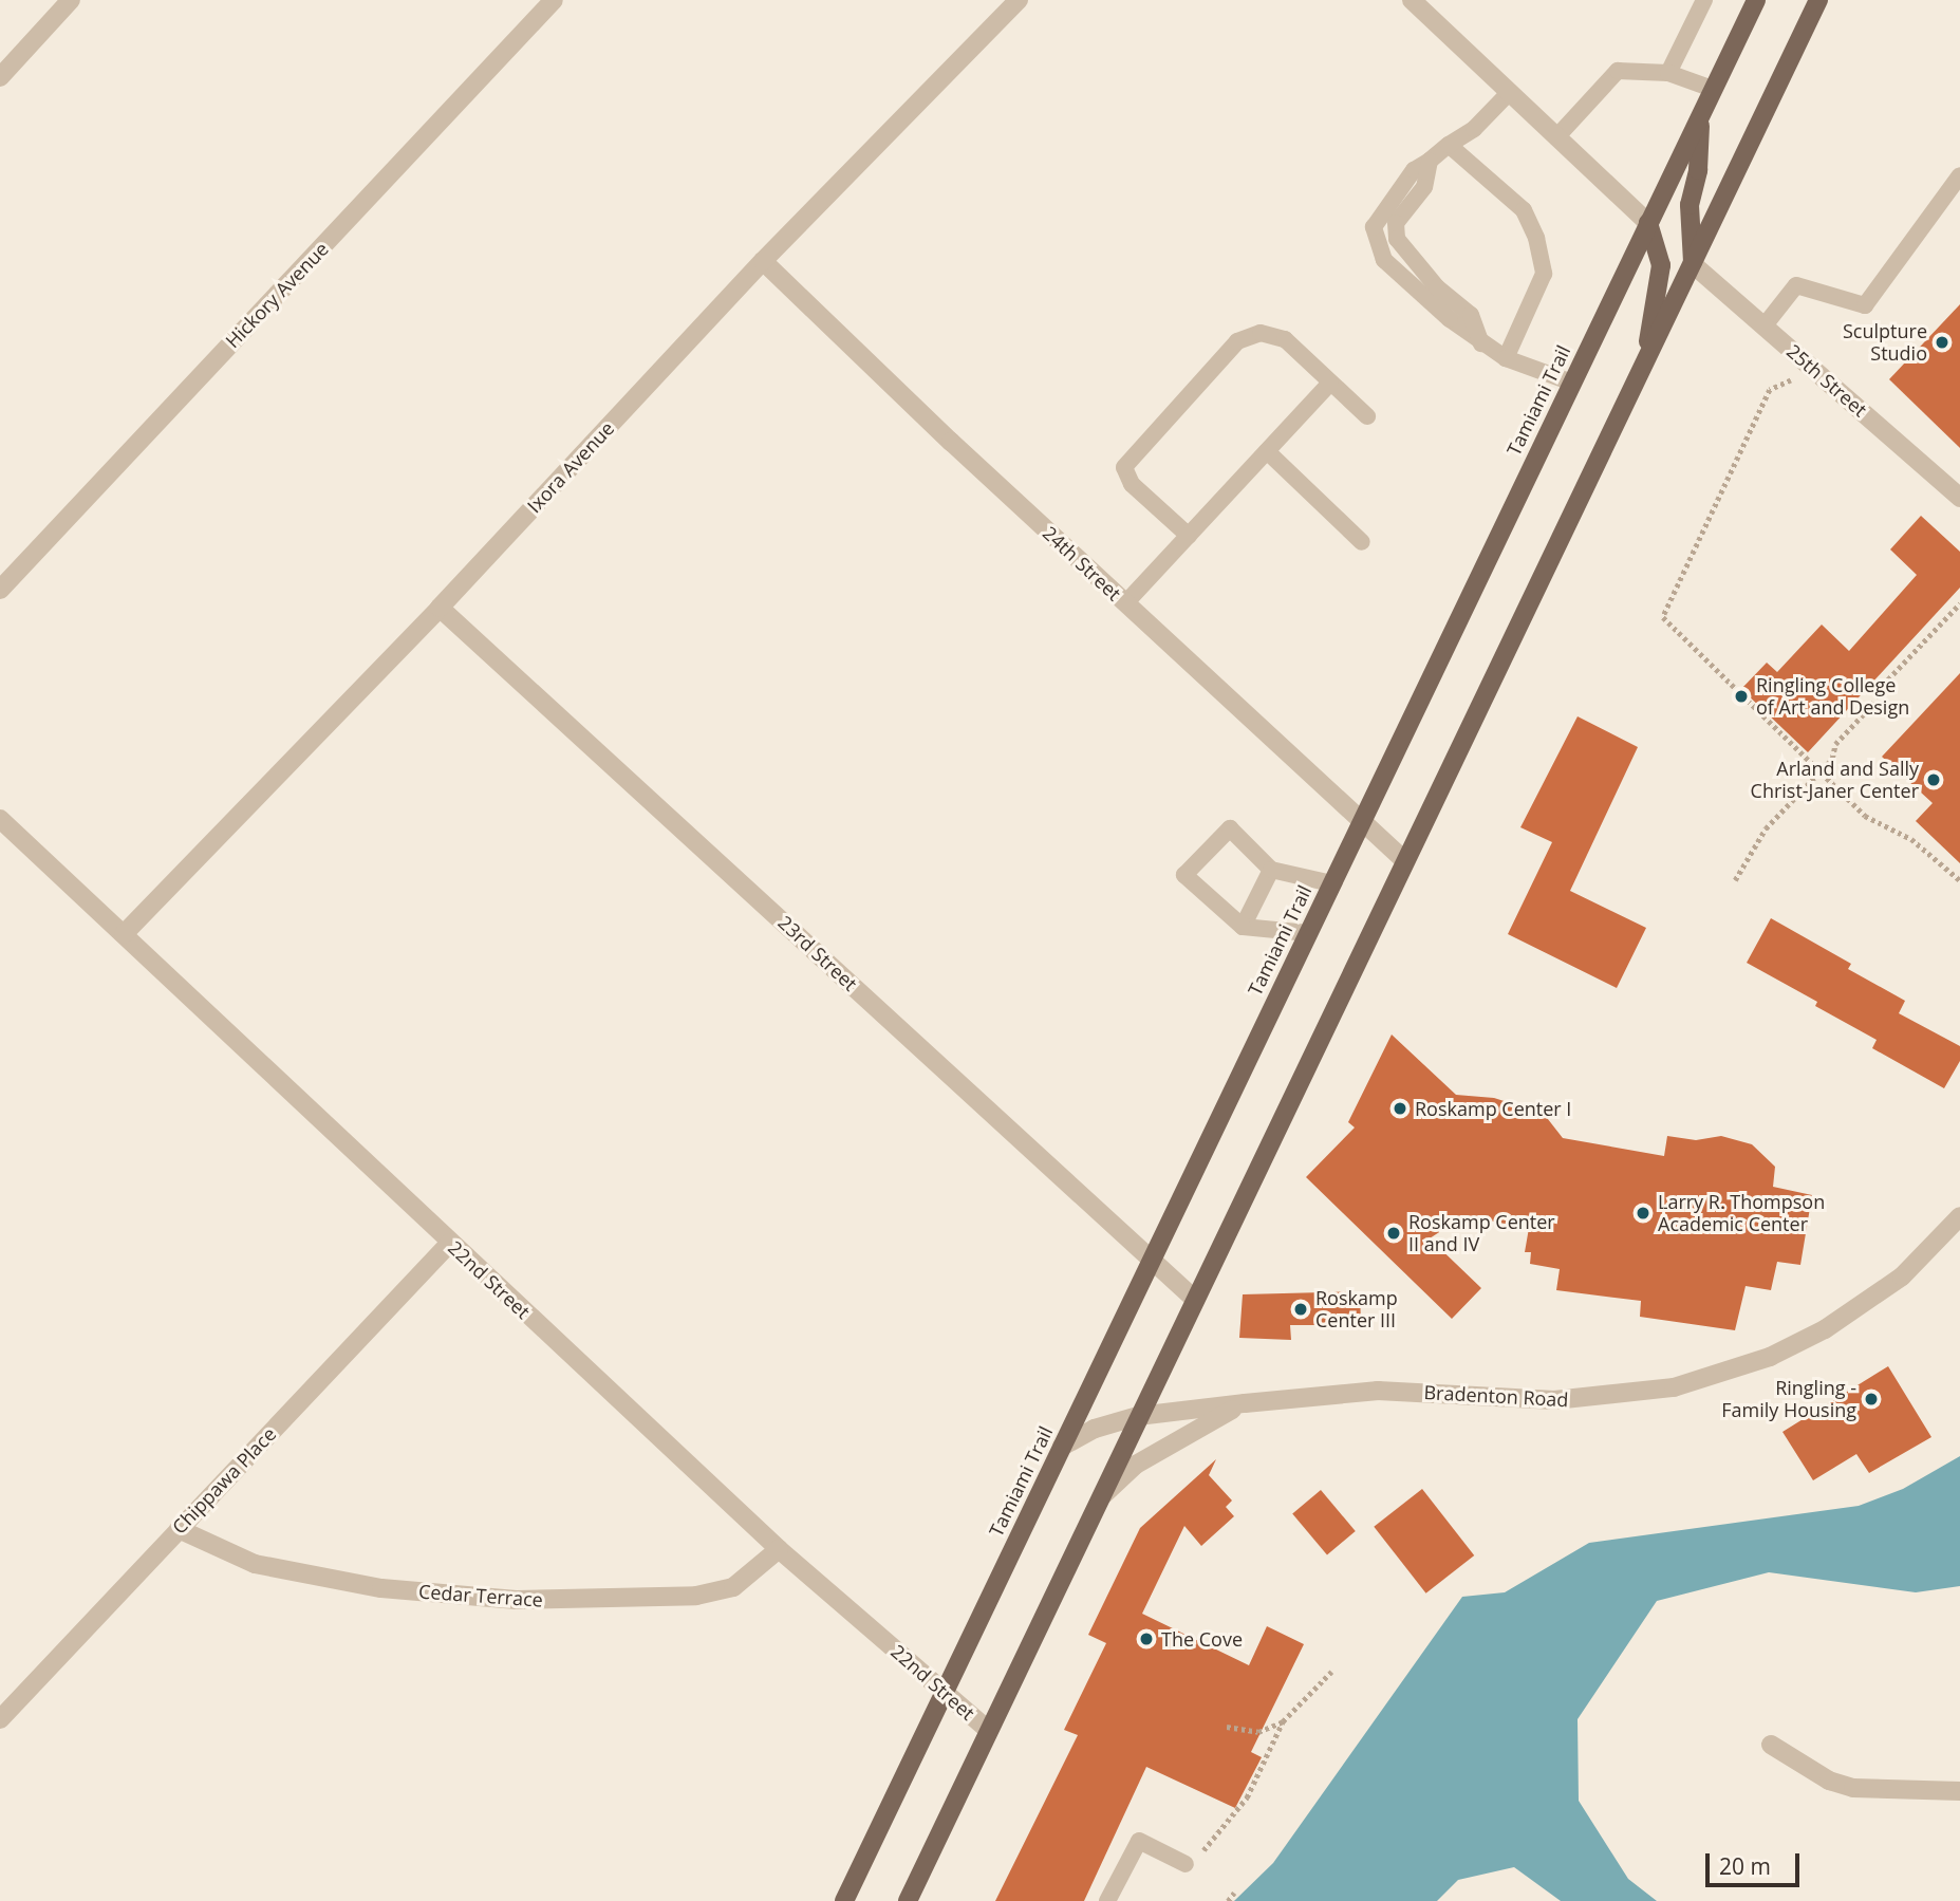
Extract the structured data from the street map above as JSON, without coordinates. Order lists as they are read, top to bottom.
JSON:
{
  "streets": {
    "main road": ["Tamiami Trail"],
    "street": [
      "Hickory Avenue",
      "25th Street",
      "Ixora Avenue",
      "24th Street",
      "23rd Street",
      "22nd Street",
      "Bradenton Road",
      "Chippawa Place",
      "Cedar Terrace"
    ]
  },
  "crossings": [
    ["Tamiami Trail", "24th Street"],
    ["Tamiami Trail", "23rd Street"],
    ["Tamiami Trail", "22nd Street"],
    ["Tamiami Trail", "Bradenton Road"],
    ["Ixora Avenue", "24th Street"],
    ["Ixora Avenue", "23rd Street"],
    ["Ixora Avenue", "22nd Street"],
    ["22nd Street", "Chippawa Place"],
    ["22nd Street", "Cedar Terrace"],
    ["Chippawa Place", "Cedar Terrace"]
  ],
  "places": [
    "Sculpture Studio",
    "Ringling College of Art and Design",
    "Arland and Sally Christ-Janer Center",
    "Roskamp Center I",
    "Larry R. Thompson Academic Center",
    "Roskamp Center II and IV",
    "Roskamp Center III",
    "Ringling - Family Housing",
    "The Cove"
  ],
  "scale_bar": "20 m"
}
